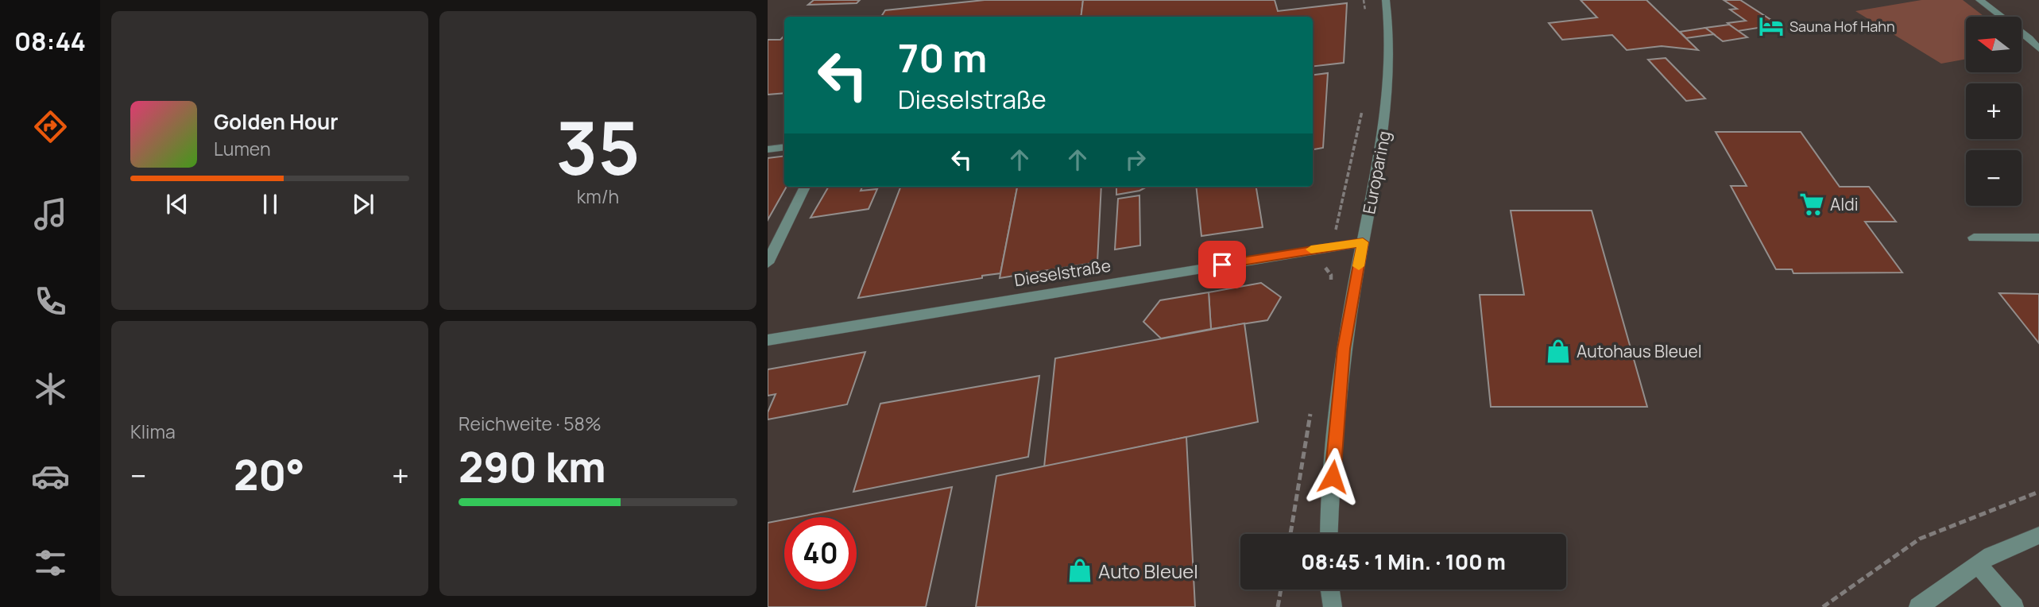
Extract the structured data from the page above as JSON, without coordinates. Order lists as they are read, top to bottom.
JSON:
{
  "streets": {
    "street": ["Europaring", "Dieselstraße"]
  },
  "crossings": [
    ["Europaring", "Dieselstraße"]
  ],
  "places": {
    "hotel": ["Sauna Hof Hahn"],
    "supermarket": ["Aldi"],
    "shop": ["Autohaus Bleuel", "Auto Bleuel"]
  },
  "north": "left",
  "page": {
    "tabs": "08:44",
    "tile": [
      ["35", "km/h"],
      "Klima",
      ["Reichweite · 58%", "290 km"]
    ],
    "map_buttons": ["+", "−"],
    "turn": ["70 m", "Dieselstraße"],
    "song": ["Golden Hour", "Lumen"],
    "heat": ["−", "20°", "+"],
    "limit": "40",
    "trip": "08:45 · 1 Min. · 100 m"
  }
}
